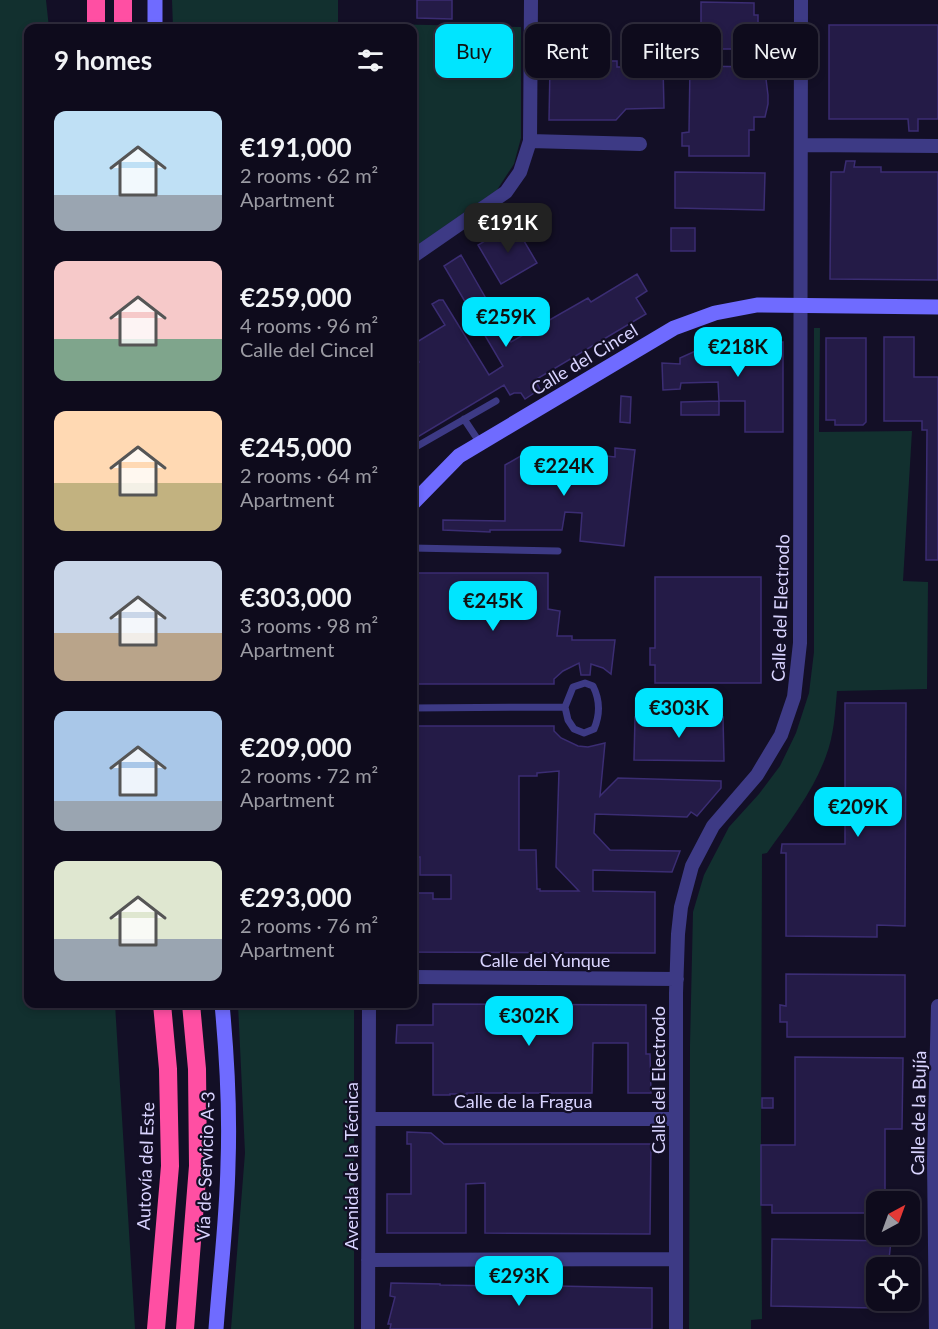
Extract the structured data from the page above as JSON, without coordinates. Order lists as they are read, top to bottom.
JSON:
{
  "streets": {
    "highway": ["Autovía del Este"],
    "street": [
      "Calle del Cincel",
      "Calle del Electrodo",
      "Calle del Yunque",
      "Calle de la Fragua",
      "Calle de la Bujía",
      "Vía de Servicio A-3",
      "Avenida de la Técnica"
    ]
  },
  "crossings": [
    ["Calle del Cincel", "Calle del Electrodo"],
    ["Calle del Electrodo", "Calle del Yunque"],
    ["Calle del Electrodo", "Calle de la Fragua"],
    ["Calle de la Fragua", "Avenida de la Técnica"]
  ],
  "north": "top right",
  "page": {
    "chip": [
      "Buy",
      "Rent",
      "Filters",
      "New"
    ],
    "heading": "9 homes",
    "list": [
      {
        "name": "€191,000",
        "note": "2 rooms · 62 m² · Apartment"
      },
      {
        "name": "€259,000",
        "note": "4 rooms · 96 m² · Calle del Cincel"
      },
      {
        "name": "€245,000",
        "note": "2 rooms · 64 m² · Apartment"
      },
      {
        "name": "€303,000",
        "note": "3 rooms · 98 m² · Apartment"
      },
      {
        "name": "€209,000",
        "note": "2 rooms · 72 m² · Apartment"
      },
      {
        "name": "€293,000",
        "note": "2 rooms · 76 m² · Apartment"
      }
    ],
    "price": [
      "€191K",
      "€259K",
      "€218K",
      "€224K",
      "€245K",
      "€303K",
      "€209K",
      "€302K",
      "€293K"
    ]
  }
}
